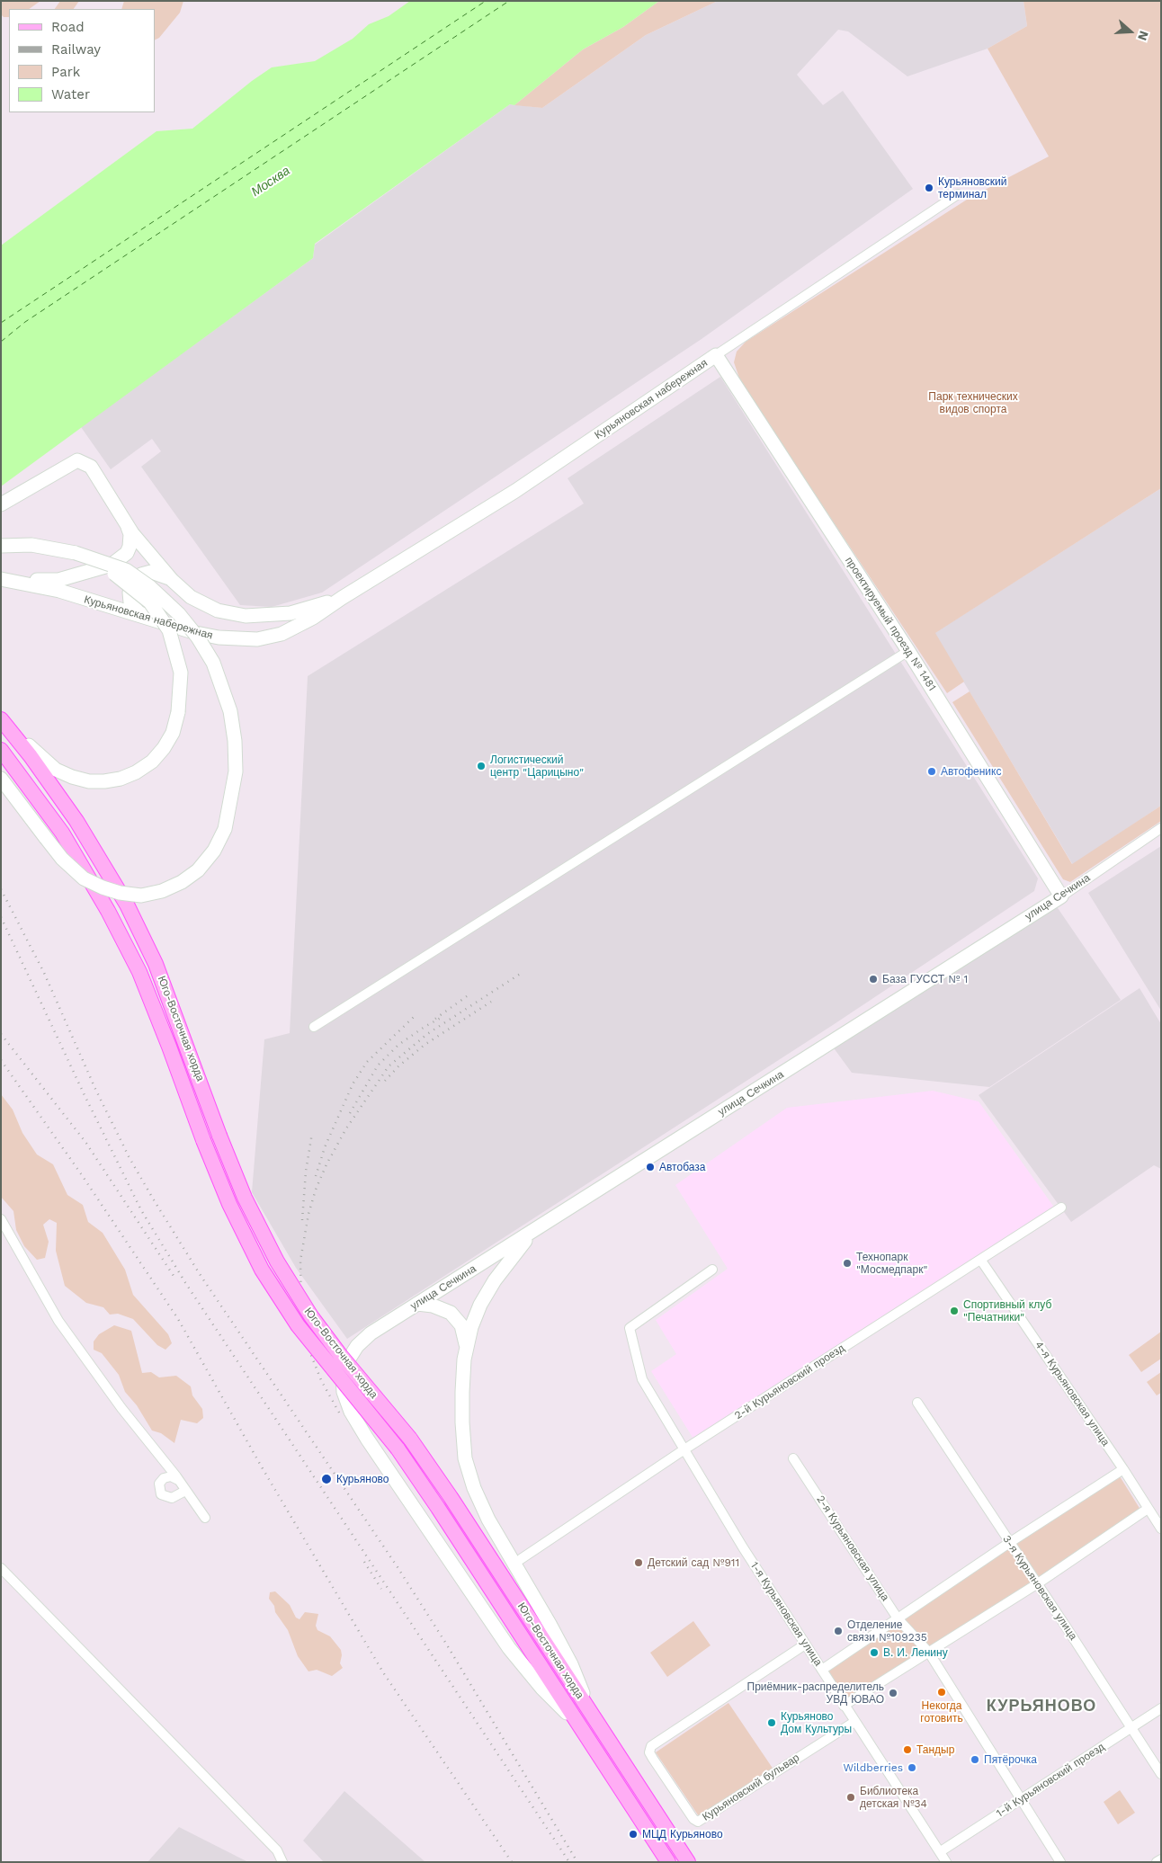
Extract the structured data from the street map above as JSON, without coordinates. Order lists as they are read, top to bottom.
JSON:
{
  "streets": {
    "main road": ["Юго-Восточная хорда"],
    "street": [
      "Курьяновская набережная",
      "проектируемый проезд № 1481",
      "улица Сечкина",
      "2-й Курьяновский проезд",
      "4-я Курьяновская улица",
      "2-я Курьяновская улица",
      "3-я Курьяновская улица",
      "1-я Курьяновская улица",
      "1-й Курьяновский проезд",
      "Курьяновский бульвар"
    ]
  },
  "crossings": [
    ["Курьяновская набережная", "проектируемый проезд № 1481"],
    ["проектируемый проезд № 1481", "улица Сечкина"],
    ["улица Сечкина", "Юго-Восточная хорда"],
    ["2-й Курьяновский проезд", "4-я Курьяновская улица"],
    ["2-й Курьяновский проезд", "1-я Курьяновская улица"],
    ["2-я Курьяновская улица", "1-й Курьяновский проезд"],
    ["3-я Курьяновская улица", "1-й Курьяновский проезд"],
    ["1-я Курьяновская улица", "1-й Курьяновский проезд"],
    ["1-я Курьяновская улица", "Курьяновский бульвар"]
  ],
  "districts": ["КУРЬЯНОВО"],
  "water": ["Москва"],
  "parks": ["Парк технических видов спорта"],
  "places": [
    "Курьяновский терминал",
    "Логистический центр \"Царицыно\"",
    "Автофеникс",
    "База ГУССТ № 1",
    "Автобаза",
    "Технопарк \"Мосмедпарк\"",
    "Спортивный клуб \"Печатники\"",
    "Курьяново",
    "Детский сад №911",
    "Отделение связи №109235",
    "В. И. Ленину",
    "Некогда готовить",
    "Приёмник-распределитель УВД ЮВАО",
    "Курьяново Дом Культуры",
    "Тандыр",
    "Пятёрочка",
    "Wildberries",
    "Библиотека детская №34",
    "МЦД Курьяново"
  ],
  "legend": [
    "Road",
    "Railway",
    "Park",
    "Water"
  ],
  "north": "right"
}
